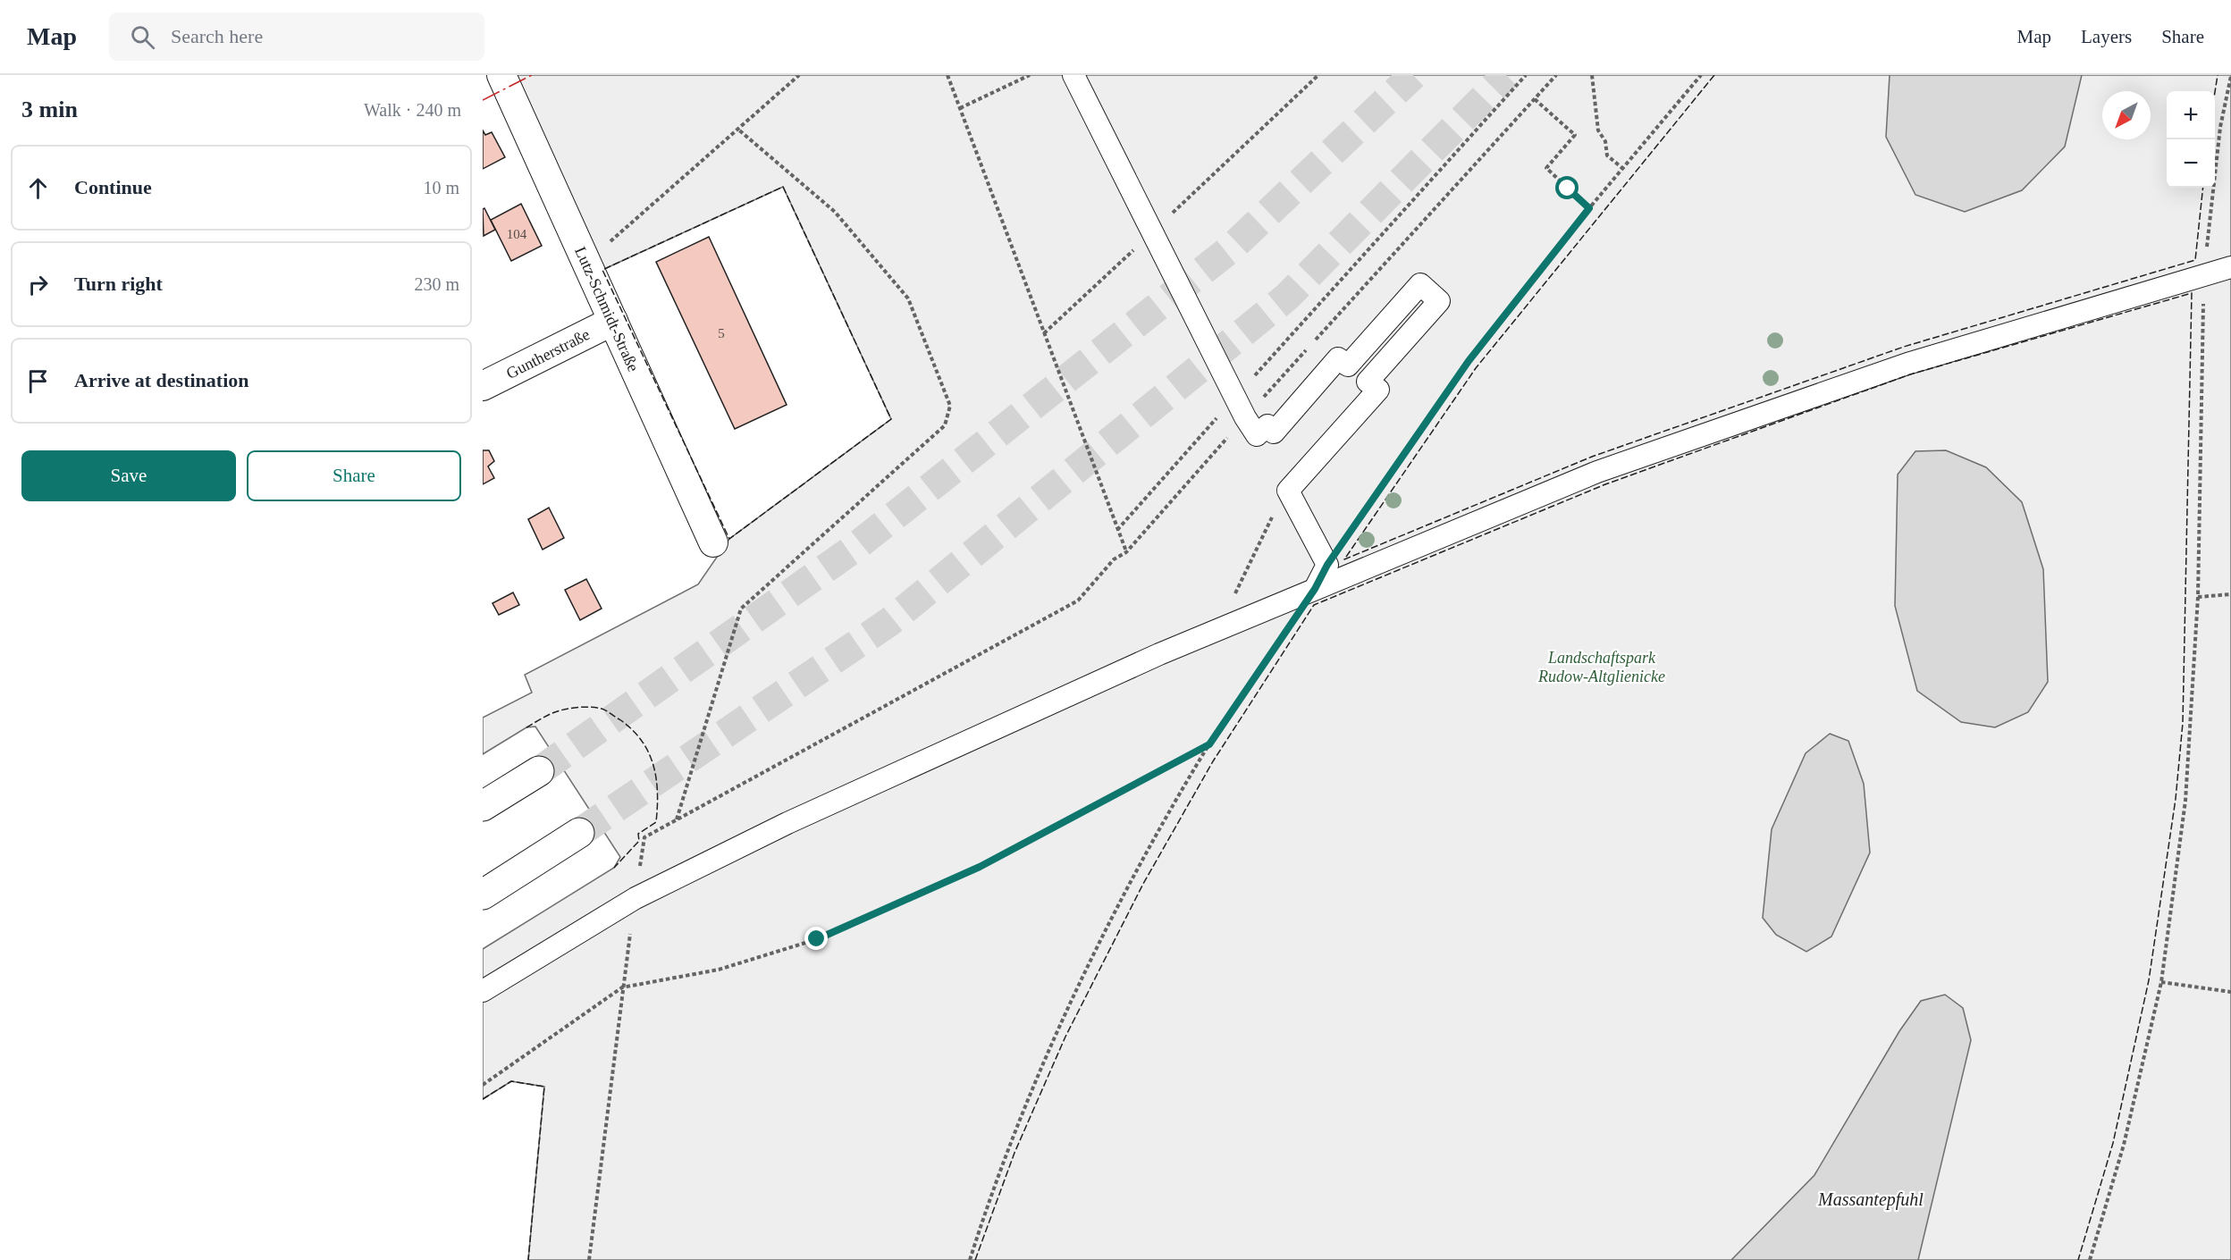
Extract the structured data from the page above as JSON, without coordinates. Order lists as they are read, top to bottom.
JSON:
{
  "streets": {
    "street": ["Lutz-Schmidt-Straße", "Guntherstraße"]
  },
  "crossings": [
    ["Lutz-Schmidt-Straße", "Guntherstraße"]
  ],
  "water": ["Massantepfuhl"],
  "parks": ["Landschaftspark Rudow-Altglienicke"],
  "house_numbers": ["104", "5"],
  "north": "bottom left",
  "page": {
    "header": "Map",
    "search": "Search here",
    "nav": ["Map", "Layers", "Share"],
    "heading": ["3 min", "Walk · 240 m"],
    "map_buttons": ["+", "−"],
    "list": [
      ["Continue", "10 m"],
      ["Turn right", "230 m"],
      "Arrive at destination"
    ],
    "buttons": ["Save", "Share"]
  }
}
